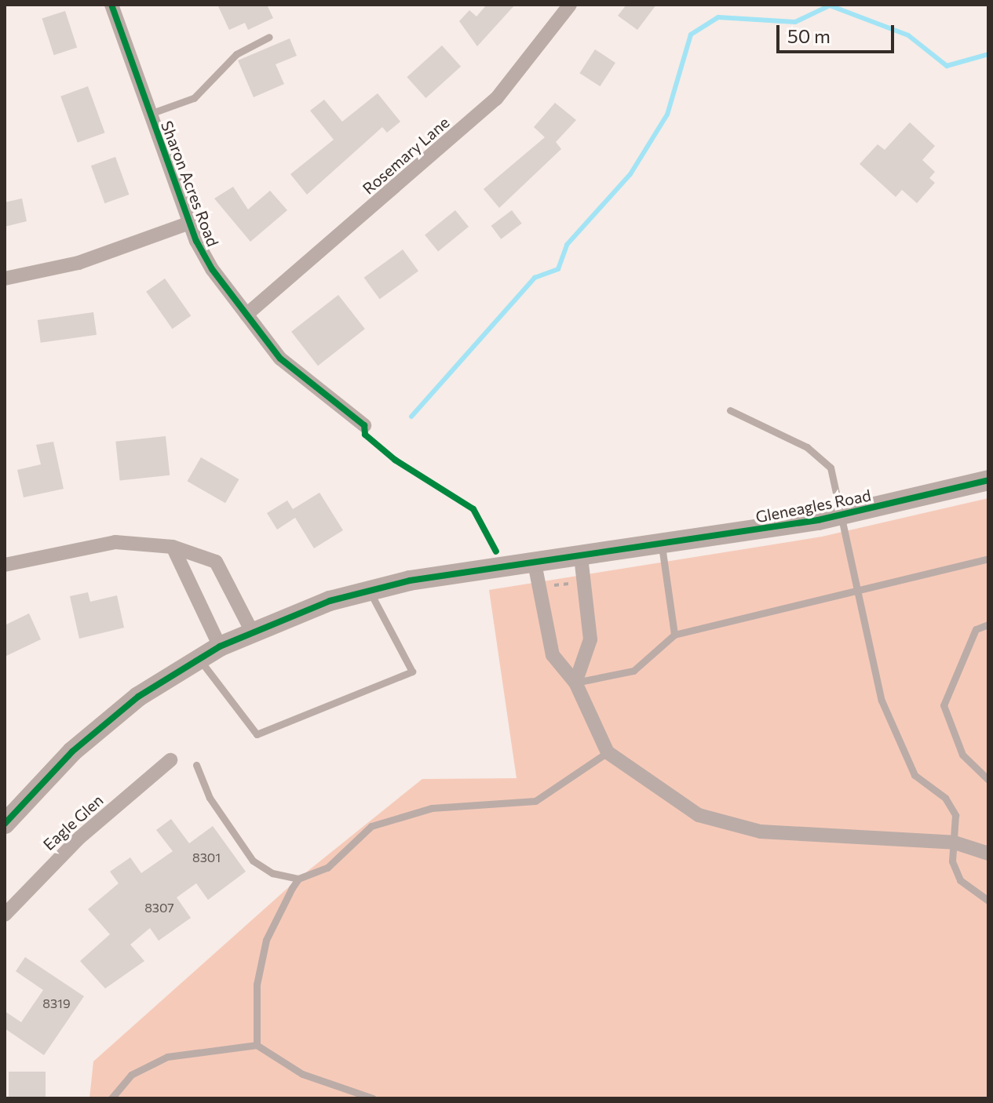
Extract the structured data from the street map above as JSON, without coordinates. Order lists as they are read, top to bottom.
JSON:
{
  "streets": {
    "street": [
      "Rosemary Lane",
      "Sharon Acres Road",
      "Gleneagles Road",
      "Eagle Glen"
    ]
  },
  "crossings": [
    ["Rosemary Lane", "Sharon Acres Road"]
  ],
  "house_numbers": ["8301", "8307", "8319"],
  "scale_bar": "50 m"
}
